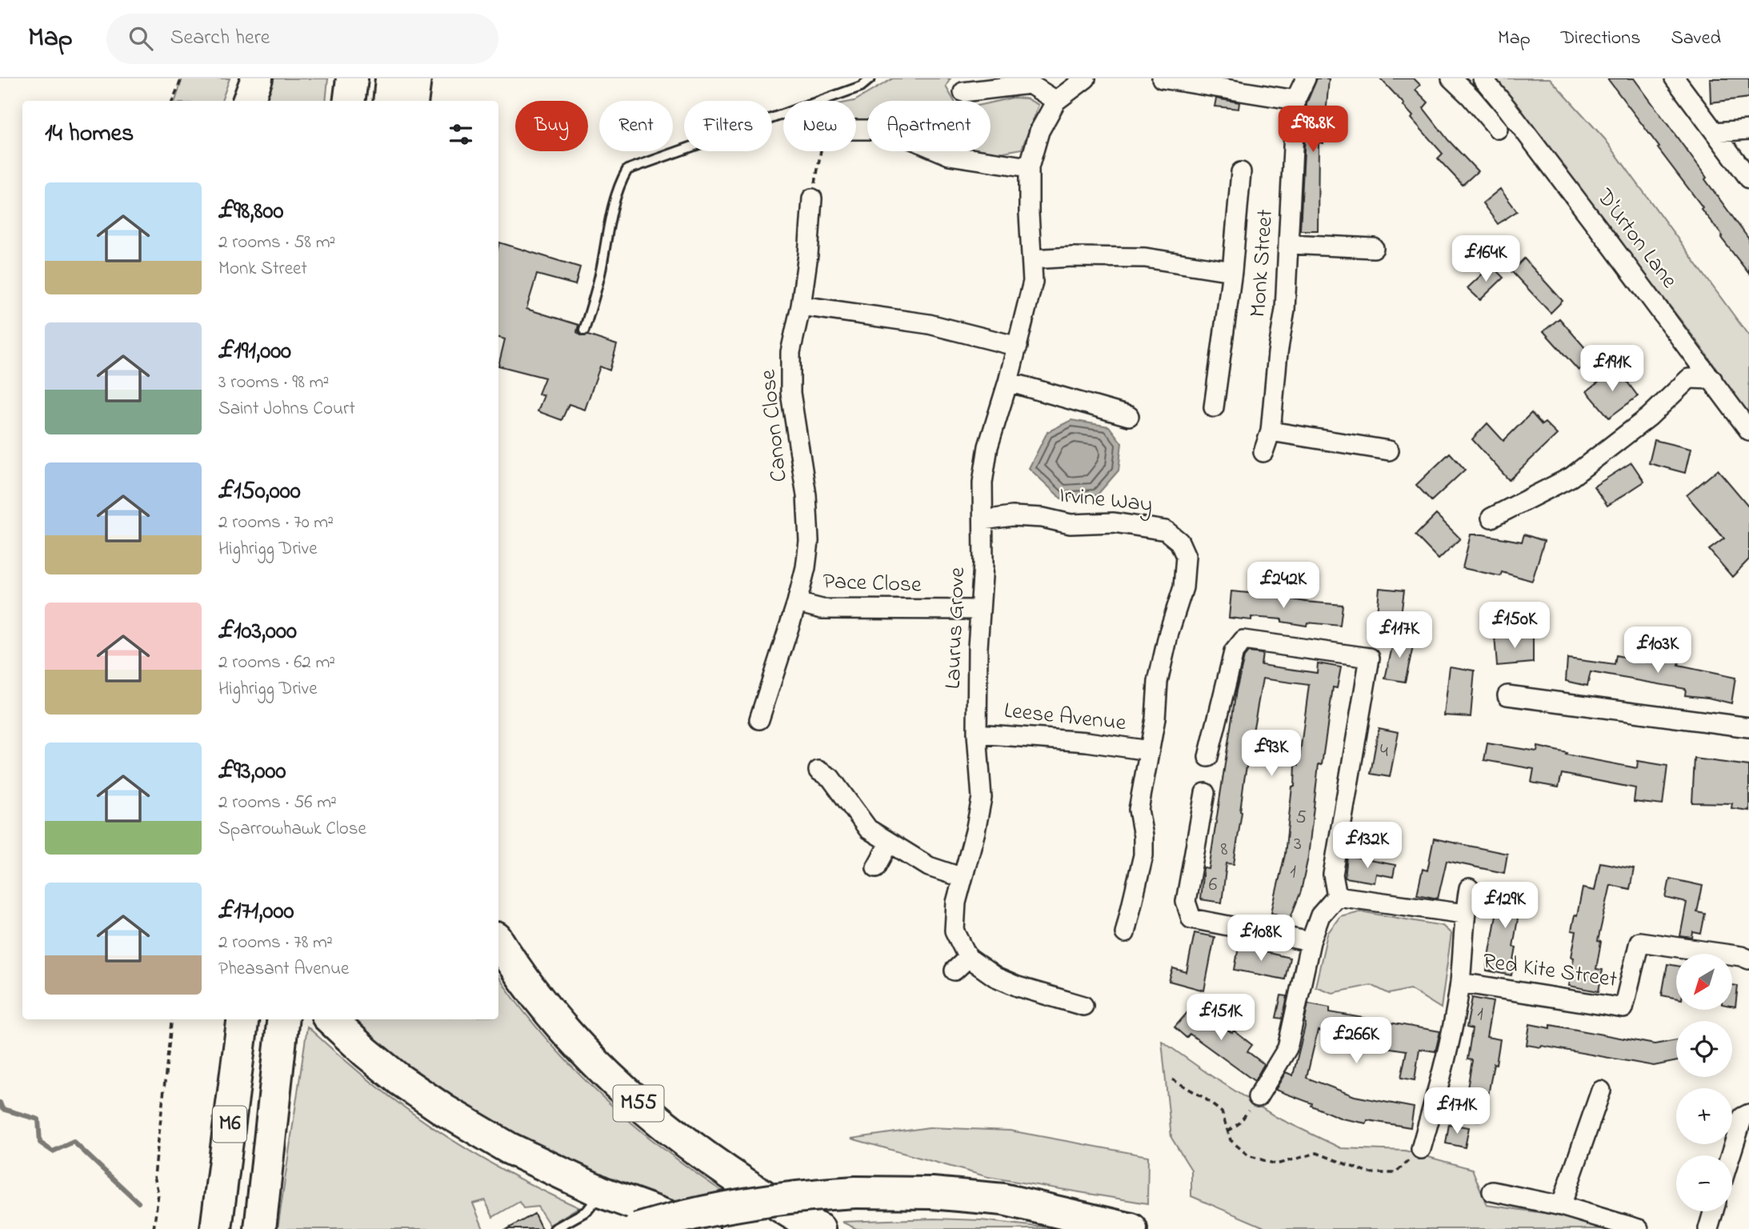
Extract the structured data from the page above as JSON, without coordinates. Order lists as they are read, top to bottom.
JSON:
{
  "streets": {
    "highway": ["M55", "M6"],
    "street": [
      "D'Urton Lane",
      "Monk Street",
      "Canon Close",
      "Irvine Way",
      "Pace Close",
      "Laurus Grove",
      "Leese Avenue",
      "Red Kite Street"
    ]
  },
  "crossings": [
    ["Canon Close", "Pace Close"],
    ["Irvine Way", "Laurus Grove"],
    ["Irvine Way", "Leese Avenue"],
    ["Pace Close", "Laurus Grove"],
    ["Laurus Grove", "Leese Avenue"]
  ],
  "house_numbers": [
    "4",
    "5",
    "3",
    "8",
    "1",
    "6",
    "1"
  ],
  "north": "bottom left",
  "page": {
    "header": "Map",
    "search": "Search here",
    "nav": ["Map", "Directions", "Saved"],
    "chip": [
      "Buy",
      "Rent",
      "Filters",
      "New",
      "Apartment"
    ],
    "heading": "14 homes",
    "price": [
      "£98.8K",
      "£164K",
      "£191K",
      "£242K",
      "£150K",
      "£117K",
      "£103K",
      "£93K",
      "£132K",
      "£129K",
      "£108K",
      "£151K",
      "£266K",
      "£171K"
    ],
    "list": [
      {
        "name": "£98,800",
        "note": "2 rooms · 58 m² · Monk Street"
      },
      {
        "name": "£191,000",
        "note": "3 rooms · 98 m² · Saint Johns Court"
      },
      {
        "name": "£150,000",
        "note": "2 rooms · 70 m² · Highrigg Drive"
      },
      {
        "name": "£103,000",
        "note": "2 rooms · 62 m² · Highrigg Drive"
      },
      {
        "name": "£93,000",
        "note": "2 rooms · 56 m² · Sparrowhawk Close"
      },
      {
        "name": "£171,000",
        "note": "2 rooms · 78 m² · Pheasant Avenue"
      }
    ],
    "map_buttons": ["+", "−"]
  }
}
